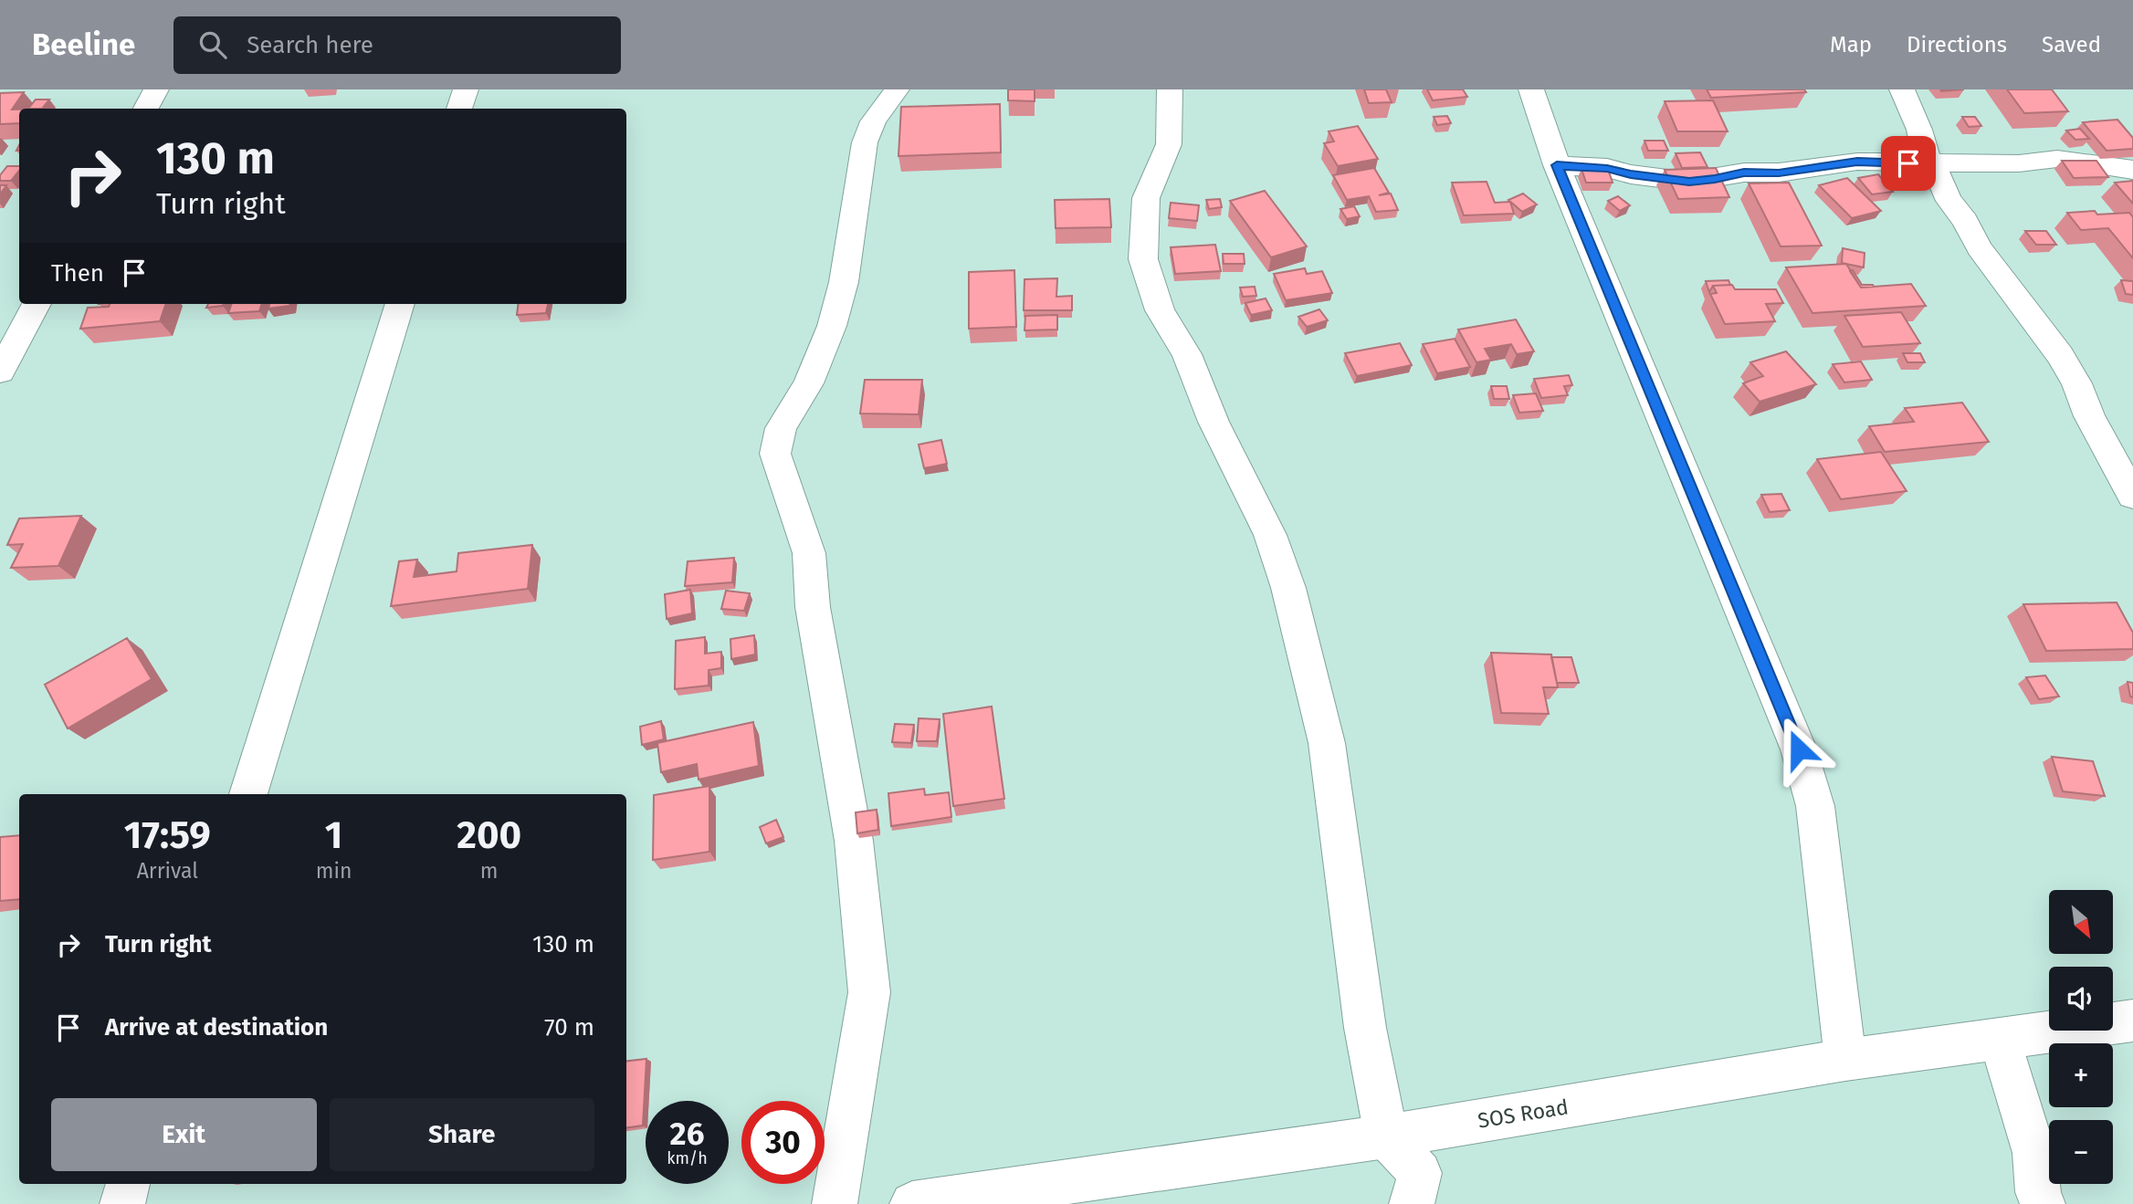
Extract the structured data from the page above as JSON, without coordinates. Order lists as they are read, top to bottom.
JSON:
{
  "streets": {
    "street": ["SOS Road"]
  },
  "north": "bottom right",
  "page": {
    "header": "Beeline",
    "search": "Search here",
    "nav": ["Map", "Directions", "Saved"],
    "turn": ["130 m", "Turn right"],
    "then": "Then",
    "eta": [
      "17:59",
      "Arrival",
      "1",
      "min",
      "200",
      "m"
    ],
    "map_buttons": ["+", "−"],
    "list": [
      {
        "name": "Turn right",
        "value": "130 m"
      },
      {
        "name": "Arrive at destination",
        "value": "70 m"
      }
    ],
    "buttons": ["Exit", "Share"],
    "speed": "26 km/h",
    "limit": "30"
  }
}
